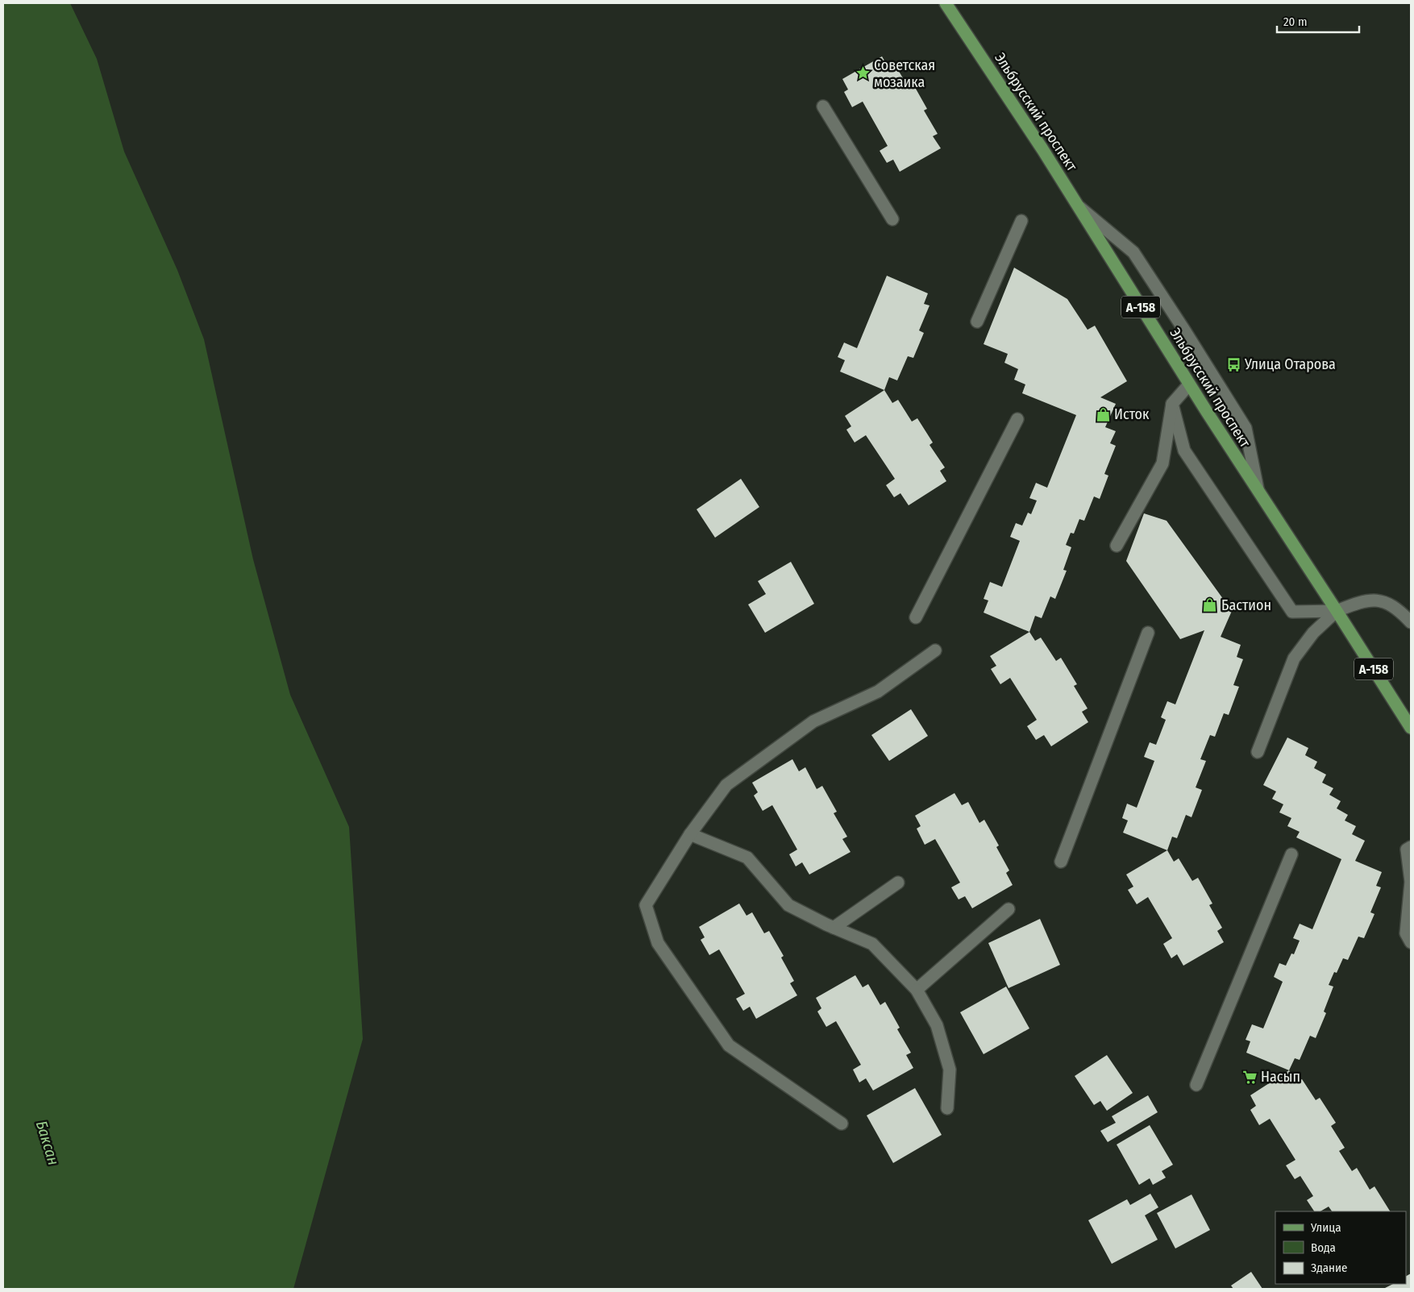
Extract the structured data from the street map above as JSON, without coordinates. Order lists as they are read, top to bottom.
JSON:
{
  "streets": {
    "main road": ["Эльбрусский проспект", "А-158"]
  },
  "water": ["Баксан"],
  "places": {
    "place": ["Советская мозаика"],
    "bus stop": ["Улица Отарова"],
    "shop": ["Исток", "Бастион"],
    "supermarket": ["Насып"]
  },
  "legend": ["Улица", "Вода", "Здание"],
  "scale_bar": "20 m"
}
